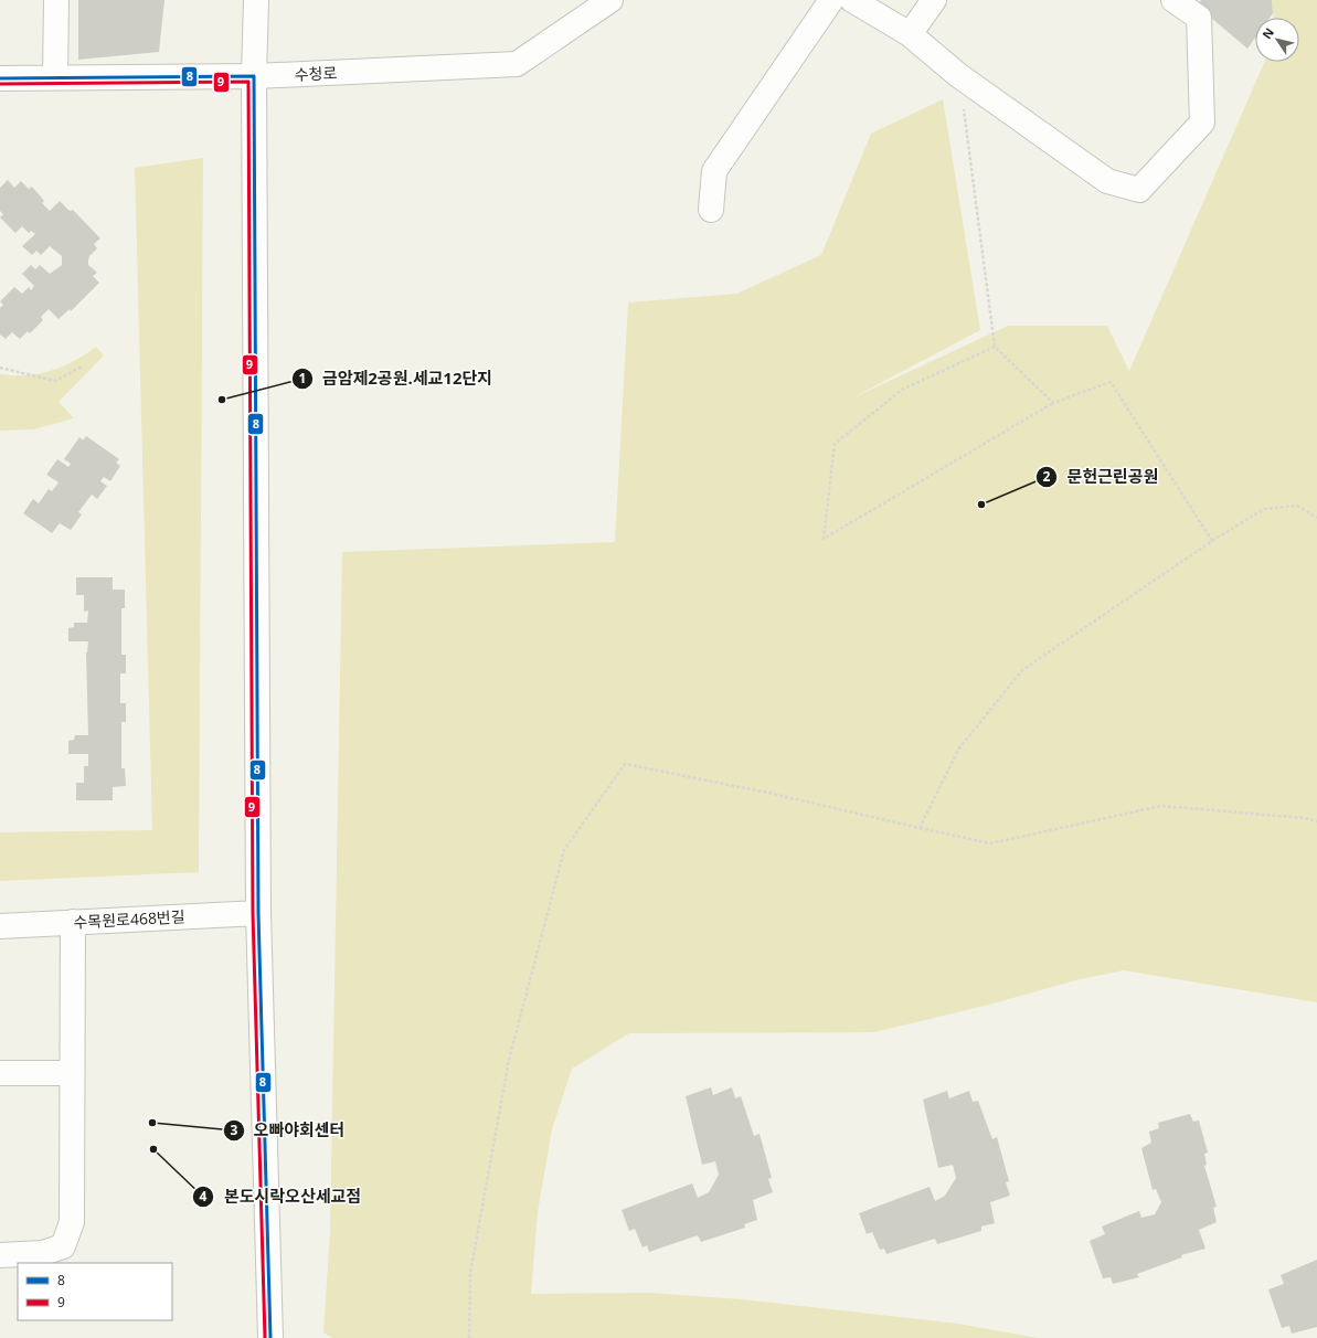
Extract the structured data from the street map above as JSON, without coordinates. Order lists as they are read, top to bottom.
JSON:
{
  "streets": {
    "street": ["수청로", "수목원로468번길"]
  },
  "places": [
    "금암제2공원.세교12단지",
    "문헌근린공원",
    "오빠야회센터",
    "본도시락오산세교점"
  ],
  "lines": ["transit line 8", "transit line 9"],
  "legend": ["8", "9"],
  "north": "top left"
}
